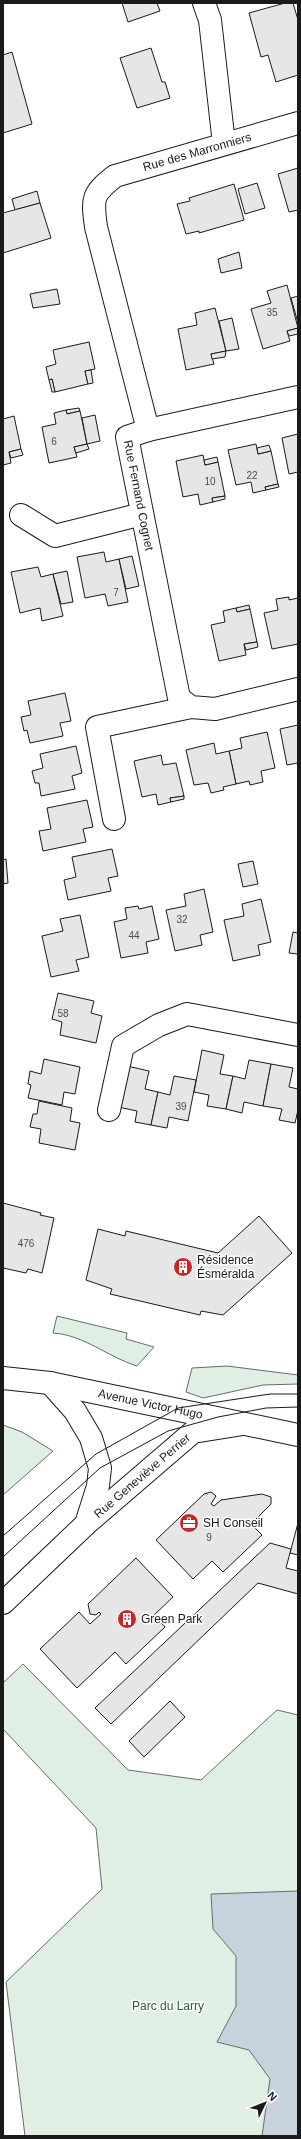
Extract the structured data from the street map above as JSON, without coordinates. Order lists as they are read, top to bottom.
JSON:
{
  "streets": {
    "street": [
      "Rue des Marronniers",
      "Rue Fernand Cognet",
      "Avenue Victor Hugo",
      "Rue Geneviève Perrier"
    ]
  },
  "crossings": [
    ["Rue des Marronniers", "Rue Fernand Cognet"],
    ["Avenue Victor Hugo", "Rue Geneviève Perrier"]
  ],
  "parks": ["Parc du Larry"],
  "places": {
    "building": ["Résidence Ésméralda", "Green Park"],
    "office": ["SH Conseil"]
  },
  "house_numbers": [
    "35",
    "6",
    "22",
    "10",
    "7",
    "32",
    "44",
    "58",
    "39",
    "476",
    "9"
  ],
  "north": "top right"
}
